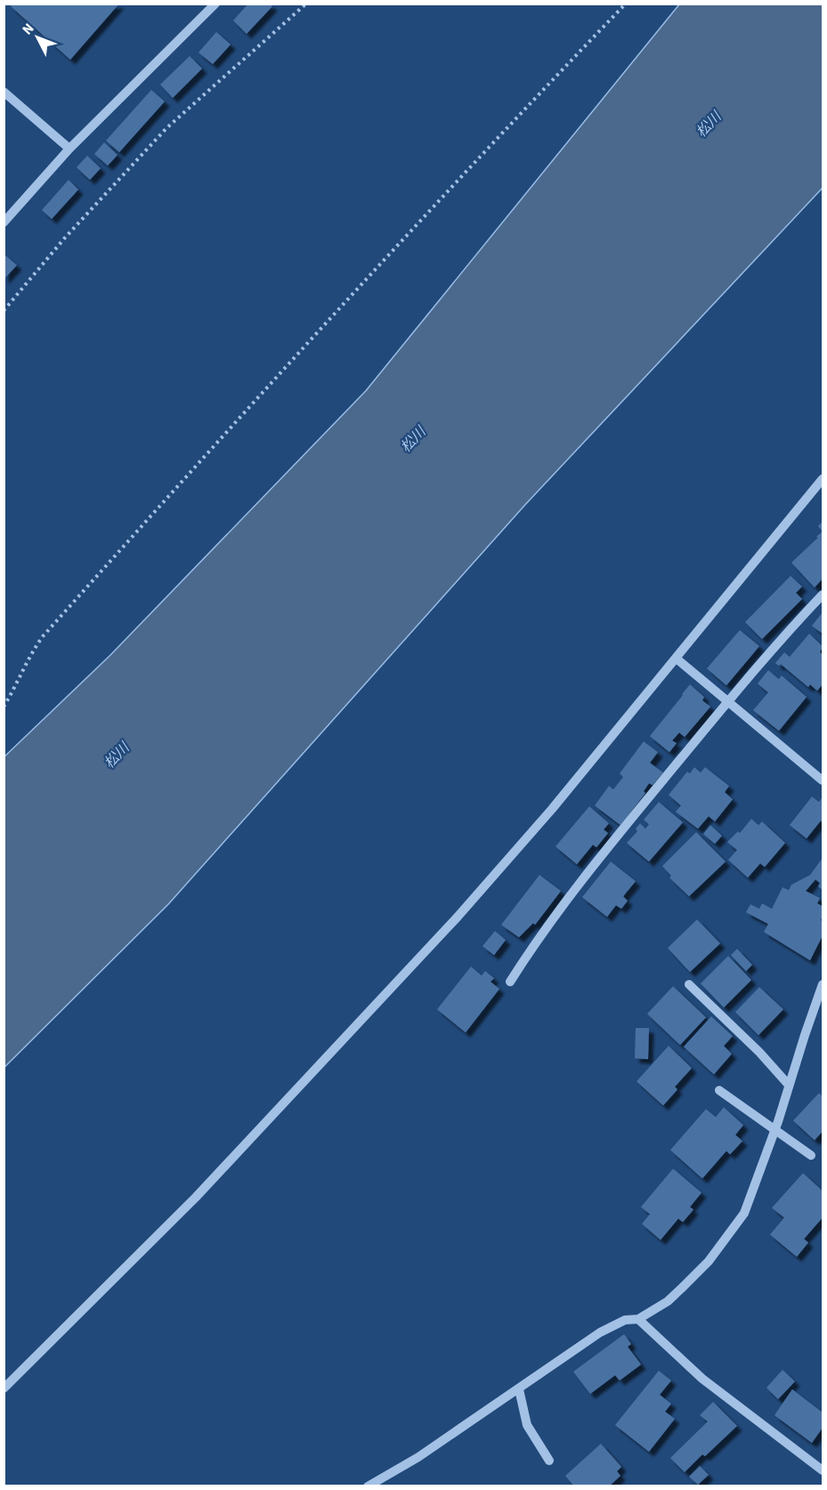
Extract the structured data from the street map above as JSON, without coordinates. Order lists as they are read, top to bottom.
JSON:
{
  "water": ["松川"],
  "north": "top left"
}
